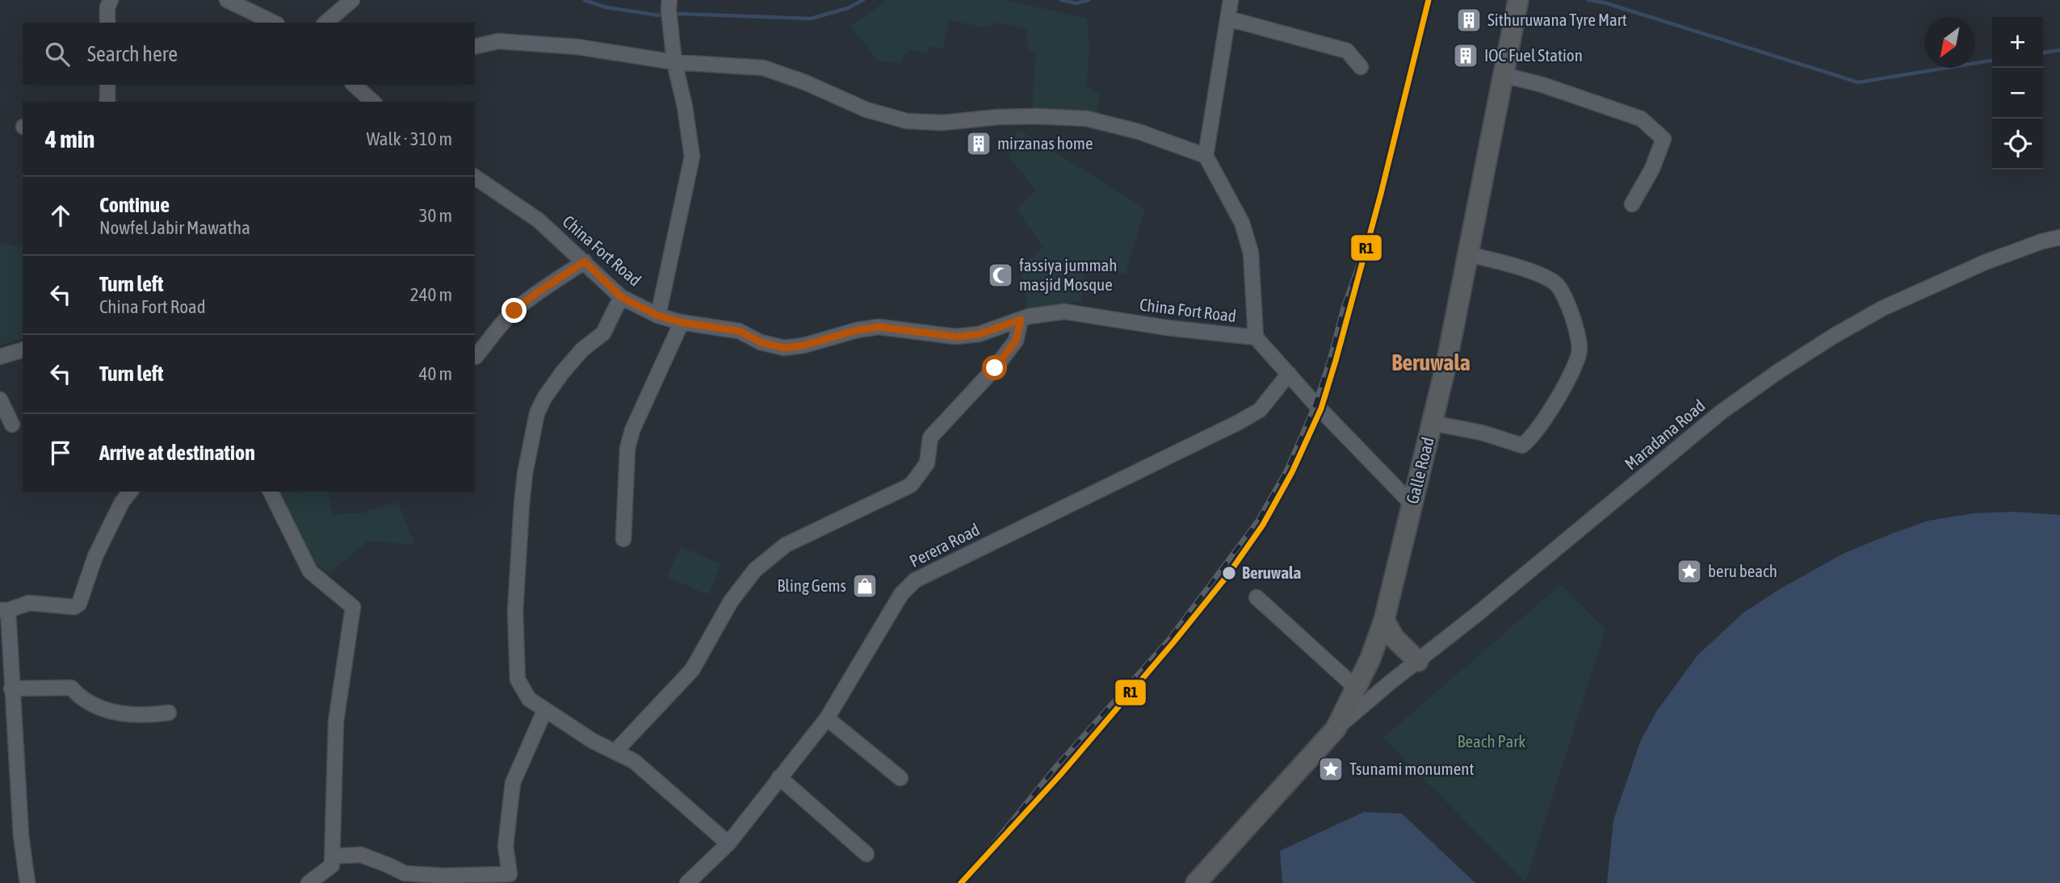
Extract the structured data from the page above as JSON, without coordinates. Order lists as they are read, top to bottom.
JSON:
{
  "streets": {
    "highway": ["Galle Road"],
    "street": ["China Fort Road", "Maradana Road", "Perera Road"]
  },
  "crossings": [
    ["China Fort Road", "Galle Road"],
    ["China Fort Road", "Perera Road"],
    ["Maradana Road", "Galle Road"]
  ],
  "districts": ["Beruwala"],
  "parks": ["Beach Park"],
  "places": {
    "building": ["Sithuruwana Tyre Mart", "IOC Fuel Station", "mirzanas home"],
    "mosque": ["fassiya jummah masjid Mosque"],
    "place": ["beru beach", "Tsunami monument"],
    "other": ["Beruwala"],
    "shop": ["Bling Gems"]
  },
  "lines": ["transit line R1"],
  "north": "bottom left",
  "page": {
    "map_buttons": ["+", "−"],
    "search": "Search here",
    "heading": ["4 min", "Walk · 310 m"],
    "list": [
      ["Continue", "Nowfel Jabir Mawatha", "30 m"],
      ["Turn left", "China Fort Road", "240 m"],
      ["Turn left", "40 m"],
      "Arrive at destination"
    ]
  }
}
